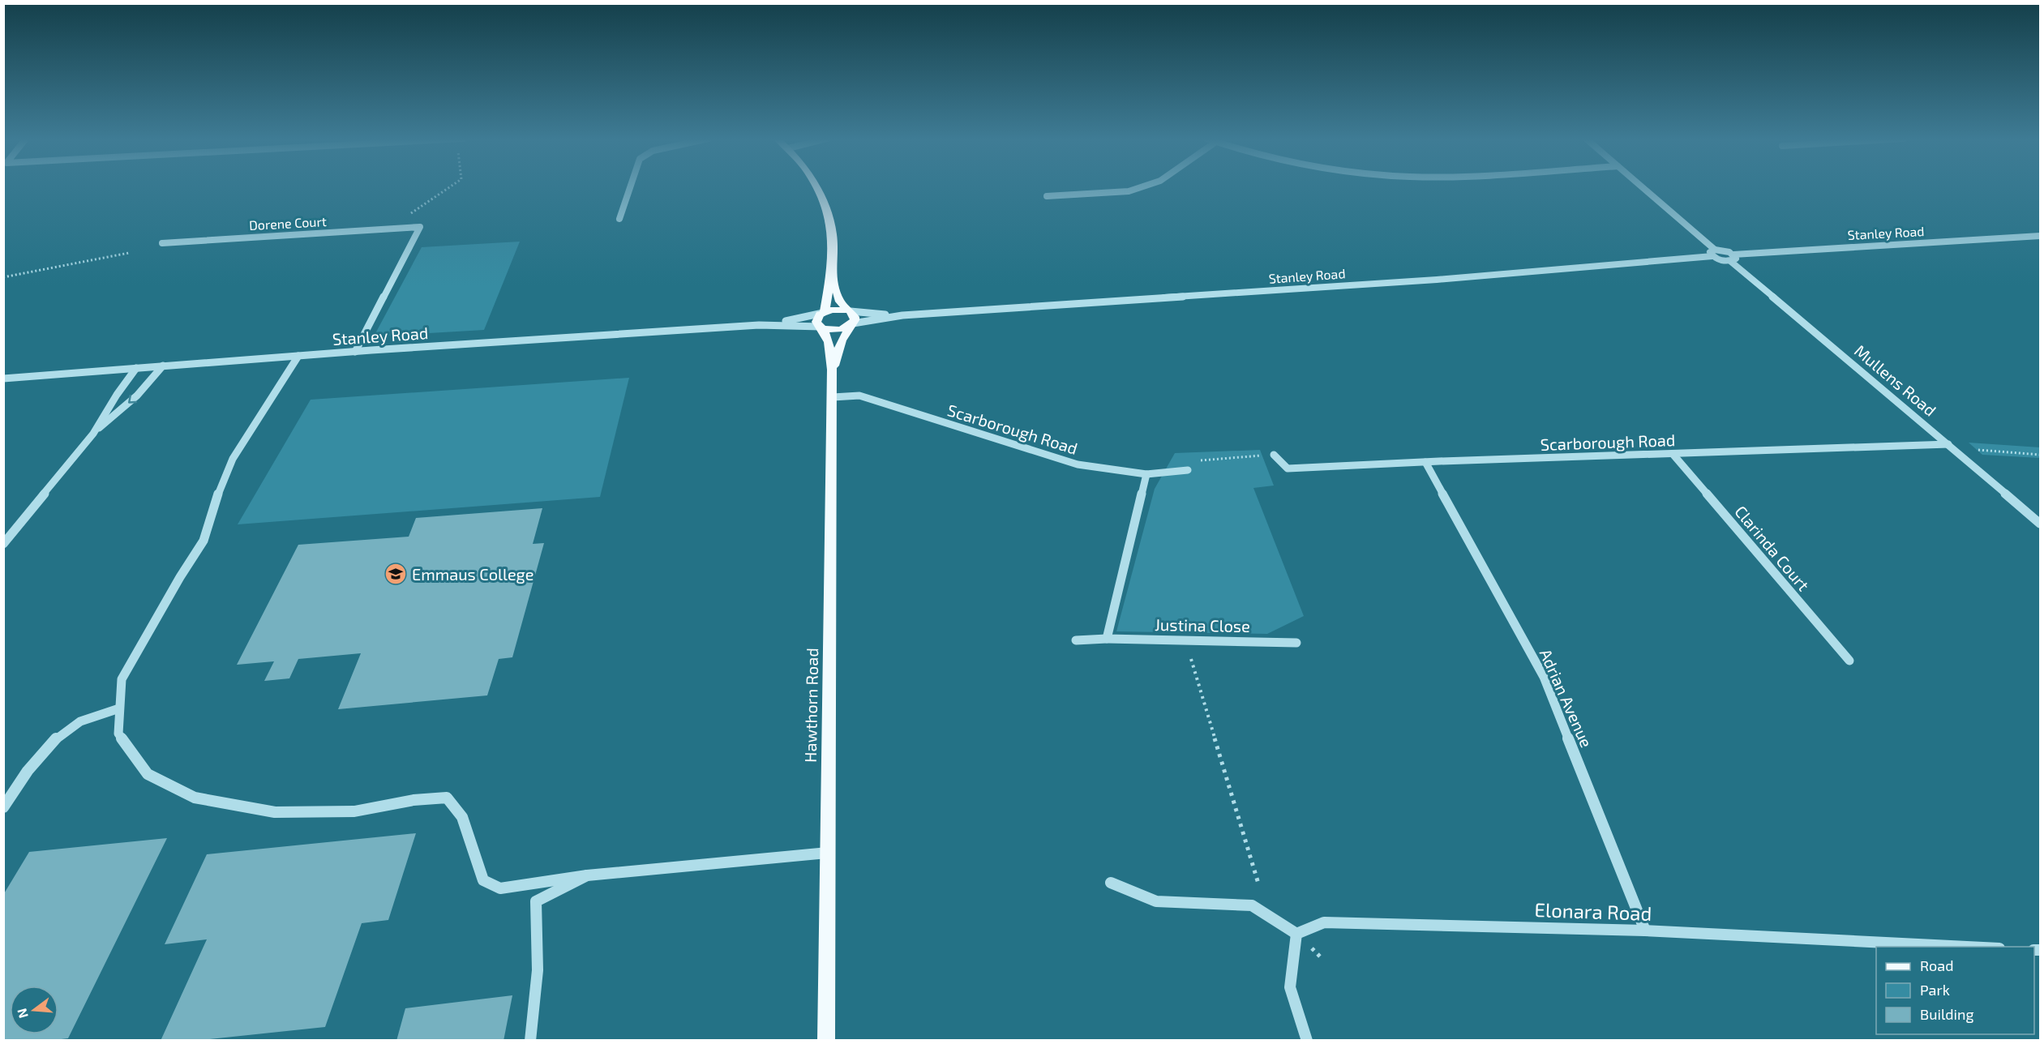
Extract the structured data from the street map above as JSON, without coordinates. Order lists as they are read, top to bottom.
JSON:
{
  "streets": {
    "main road": ["Hawthorn Road"],
    "street": [
      "Dorene Court",
      "Stanley Road",
      "Mullens Road",
      "Scarborough Road",
      "Clarinda Court",
      "Justina Close",
      "Adrian Avenue",
      "Elonara Road"
    ]
  },
  "crossings": [
    ["Dorene Court", "Stanley Road"],
    ["Stanley Road", "Mullens Road"],
    ["Stanley Road", "Hawthorn Road"],
    ["Mullens Road", "Scarborough Road"],
    ["Scarborough Road", "Clarinda Court"],
    ["Scarborough Road", "Adrian Avenue"],
    ["Scarborough Road", "Hawthorn Road"],
    ["Adrian Avenue", "Elonara Road"]
  ],
  "places": {
    "school or university": ["Emmaus College"]
  },
  "legend": ["Road", "Park", "Building"],
  "north": "left"
}
